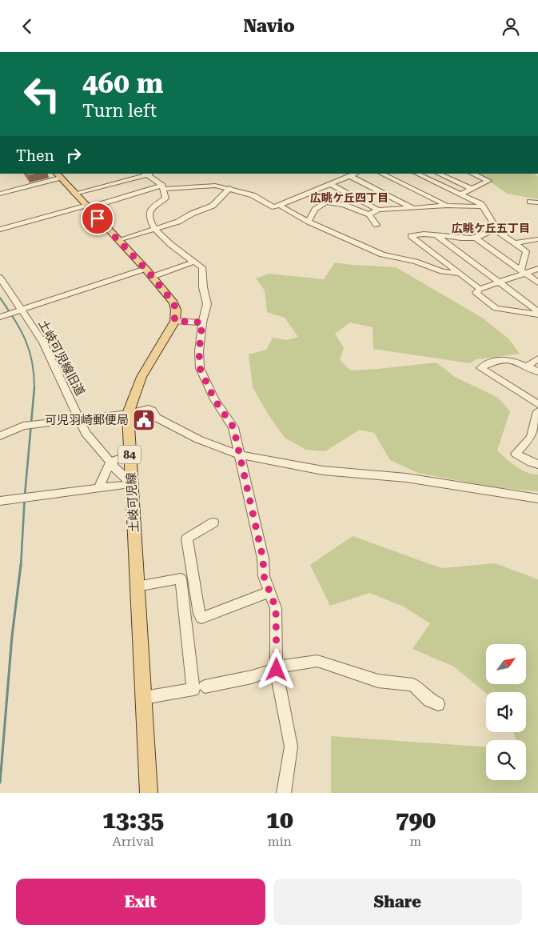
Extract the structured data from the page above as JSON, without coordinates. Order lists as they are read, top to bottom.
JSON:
{
  "streets": {
    "main road": ["84", "土岐可児線"],
    "street": ["土岐可児線旧道"]
  },
  "crossings": [
    ["土岐可児線旧道", "土岐可児線"]
  ],
  "districts": ["広眺ケ丘四丁目", "広眺ケ丘五丁目"],
  "places": {
    "public building": ["可児羽崎郵便局"]
  },
  "north": "top right",
  "page": {
    "header": "Navio",
    "turn": ["460 m", "Turn left"],
    "then": "Then",
    "eta": [
      "13:35",
      "Arrival",
      "10",
      "min",
      "790",
      "m"
    ],
    "buttons": ["Exit", "Share"]
  }
}
